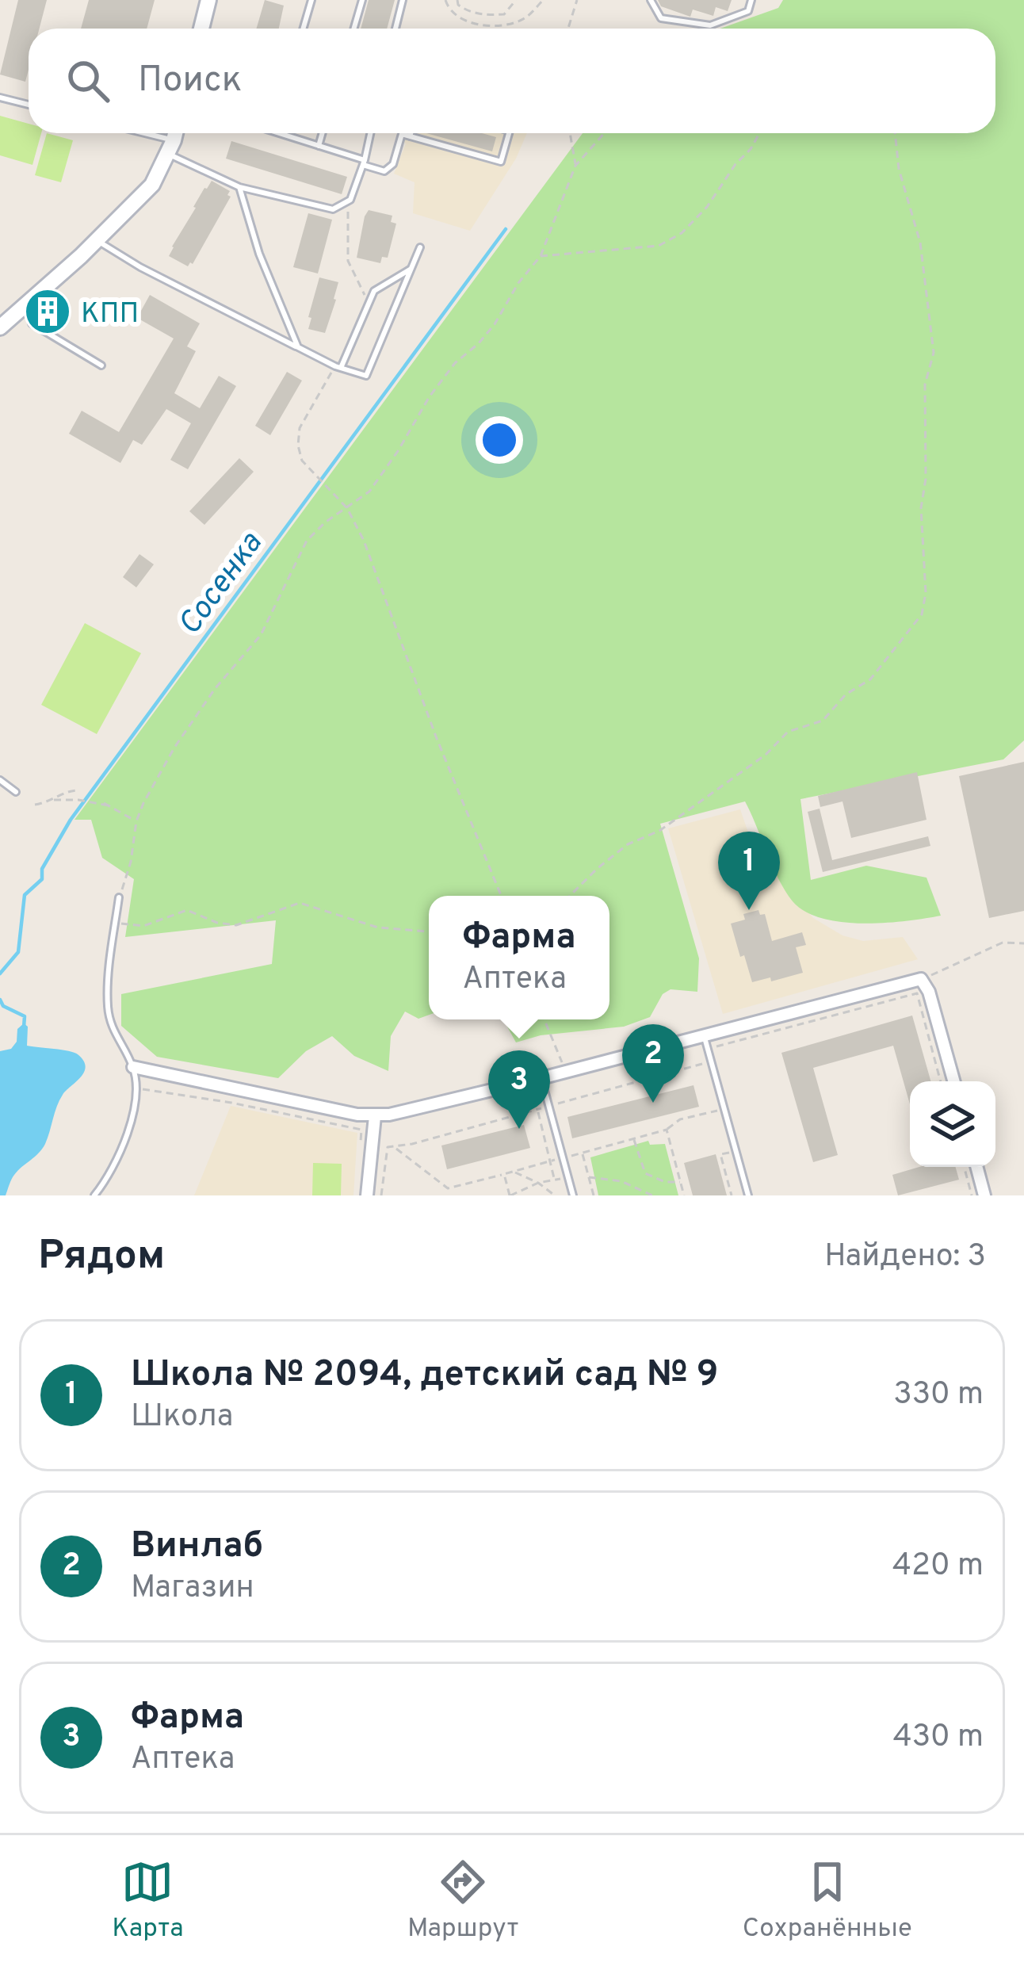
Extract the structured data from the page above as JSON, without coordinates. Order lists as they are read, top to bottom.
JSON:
{
  "water": ["Сосенка"],
  "places": {
    "building": ["КПП"]
  },
  "page": {
    "search": "Поиск",
    "pins": ["1", "2", "3"],
    "popup": ["Фарма", "Аптека"],
    "heading": ["Рядом", "Найдено: 3"],
    "list": [
      {
        "mark": "1",
        "name": "Школа № 2094, детский сад № 9",
        "note": "Школа",
        "value": "330 m"
      },
      {
        "mark": "2",
        "name": "Винлаб",
        "note": "Магазин",
        "value": "420 m"
      },
      {
        "mark": "3",
        "name": "Фарма",
        "note": "Аптека",
        "value": "430 m"
      }
    ],
    "nav": ["Карта", "Маршрут", "Сохранённые"]
  }
}
